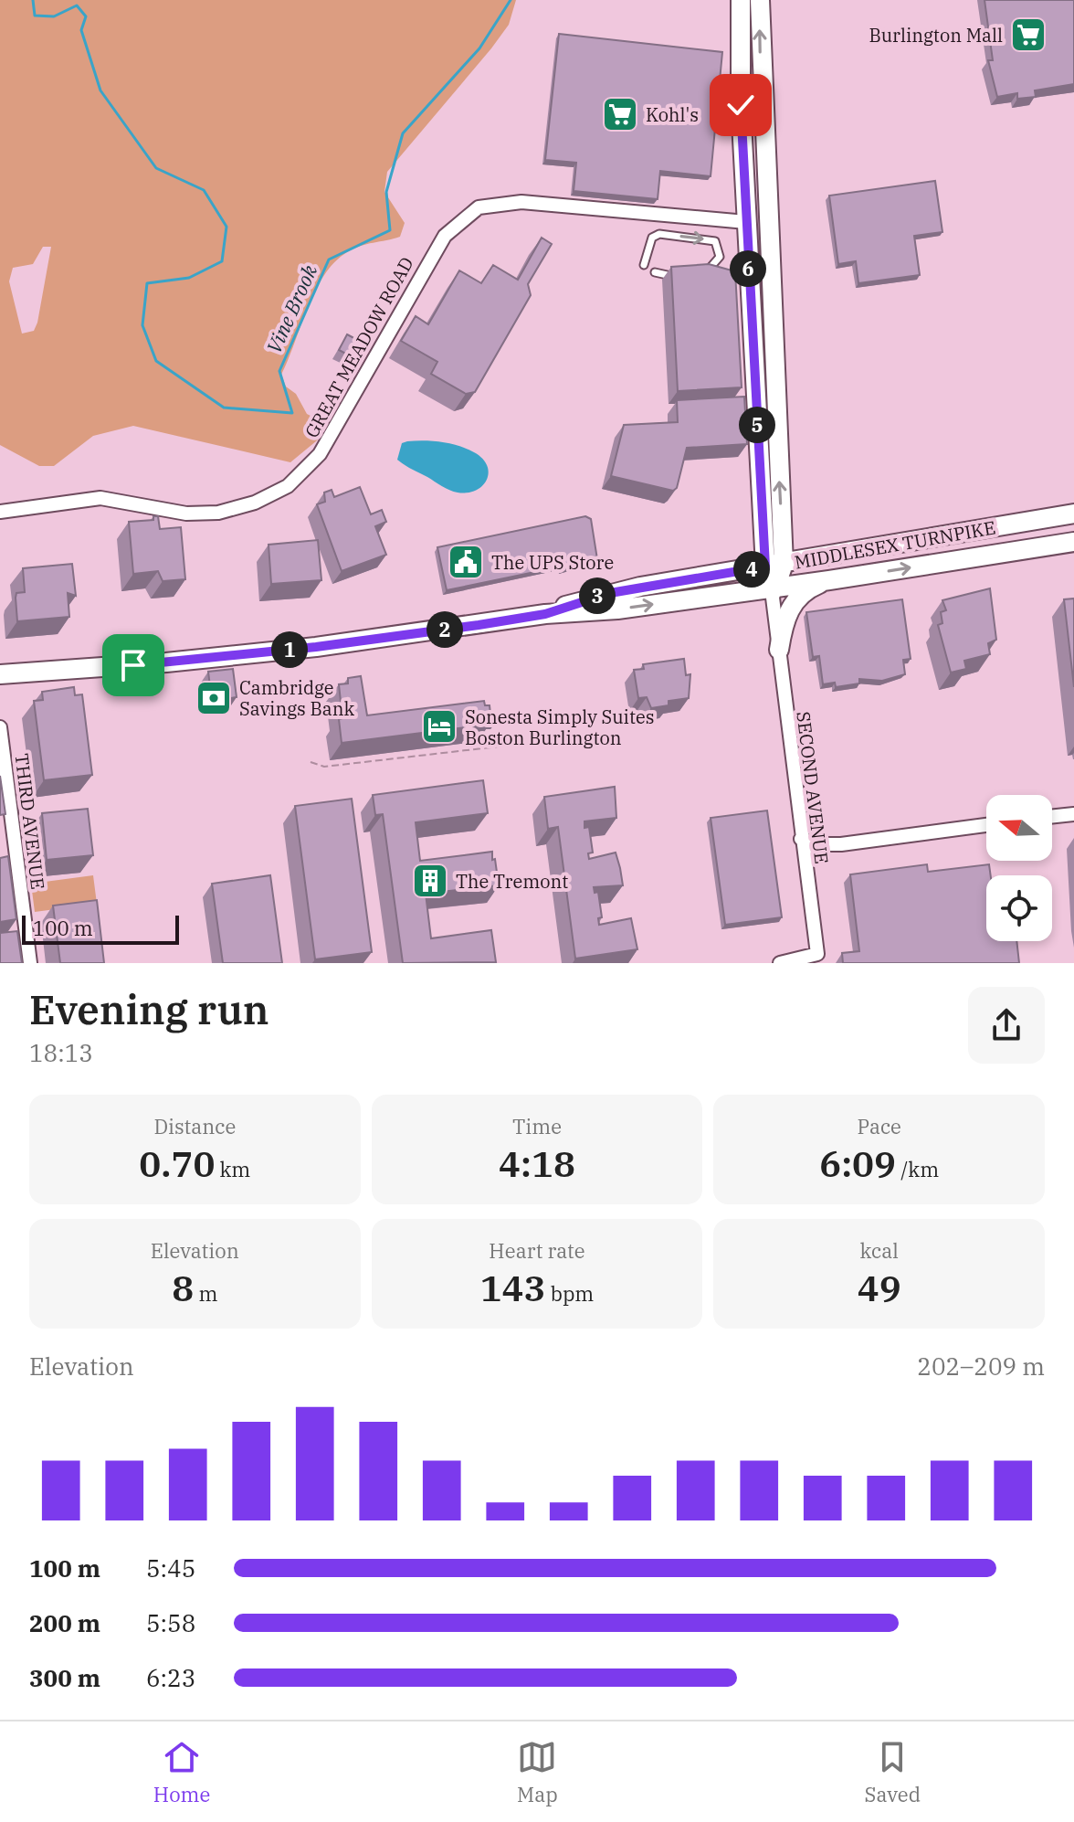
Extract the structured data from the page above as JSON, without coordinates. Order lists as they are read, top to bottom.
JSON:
{
  "streets": {
    "main road": ["MIDDLESEX TURNPIKE"],
    "street": ["GREAT MEADOW ROAD", "SECOND AVENUE", "THIRD AVENUE"]
  },
  "crossings": [
    ["MIDDLESEX TURNPIKE", "SECOND AVENUE"]
  ],
  "water": ["Vine Brook"],
  "places": {
    "supermarket": ["Burlington Mall", "Kohl's"],
    "public building": ["The UPS Store"],
    "bank": ["Cambridge Savings Bank"],
    "hotel": ["Sonesta Simply Suites Boston Burlington"],
    "building": ["The Tremont"]
  },
  "scale_bar": "100 m",
  "north": "left",
  "page": {
    "pins": [
      "6",
      "5",
      "4",
      "3",
      "2",
      "1"
    ],
    "scale": "100 m",
    "heading": ["Evening run", "18:13"],
    "stats": [
      ["Distance", "0.70 km"],
      ["Time", "4:18"],
      ["Pace", "6:09 /km"],
      ["Elevation", "8 m"],
      ["Heart rate", "143 bpm"],
      ["kcal", "49"]
    ],
    "chart": ["Elevation", "202–209 m"],
    "list": [
      {
        "name": "100 m",
        "note": "5:45"
      },
      {
        "name": "200 m",
        "note": "5:58"
      },
      {
        "name": "300 m",
        "note": "6:23"
      }
    ],
    "tabs": ["Home", "Map", "Saved"]
  }
}
